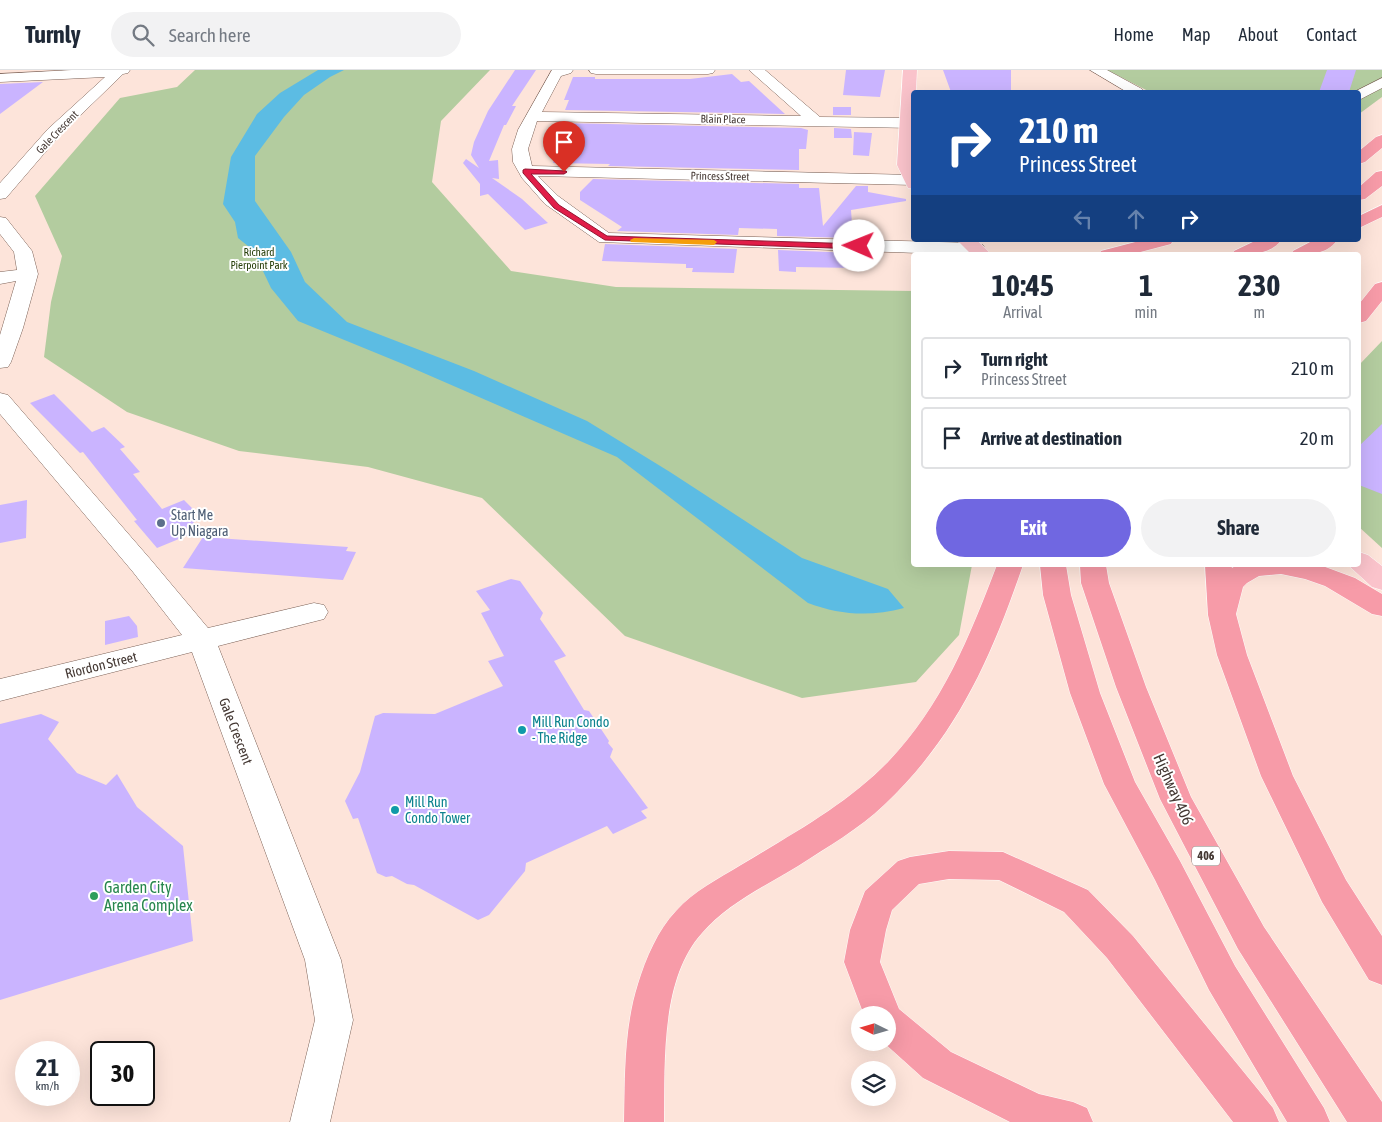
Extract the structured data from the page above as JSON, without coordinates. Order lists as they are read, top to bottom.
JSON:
{
  "streets": {
    "highway": ["Highway 406", "406"],
    "street": [
      "Blain Place",
      "Gale Crescent",
      "Princess Street",
      "Riordon Street"
    ]
  },
  "crossings": [
    ["Gale Crescent", "Riordon Street"]
  ],
  "parks": ["Richard Pierpoint Park"],
  "places": [
    "Start Me Up Niagara",
    "Mill Run Condo - The Ridge",
    "Mill Run Condo Tower",
    "Garden City Arena Complex"
  ],
  "north": "left",
  "page": {
    "header": "Turnly",
    "search": "Search here",
    "nav": [
      "Home",
      "Map",
      "About",
      "Contact"
    ],
    "turn": ["210 m", "Princess Street"],
    "eta": [
      "10:45",
      "Arrival",
      "1",
      "min",
      "230",
      "m"
    ],
    "list": [
      {
        "name": "Turn right",
        "note": "Princess Street",
        "value": "210 m"
      },
      {
        "name": "Arrive at destination",
        "value": "20 m"
      }
    ],
    "buttons": ["Exit", "Share"],
    "speed": "21 km/h",
    "limit": "30"
  }
}
